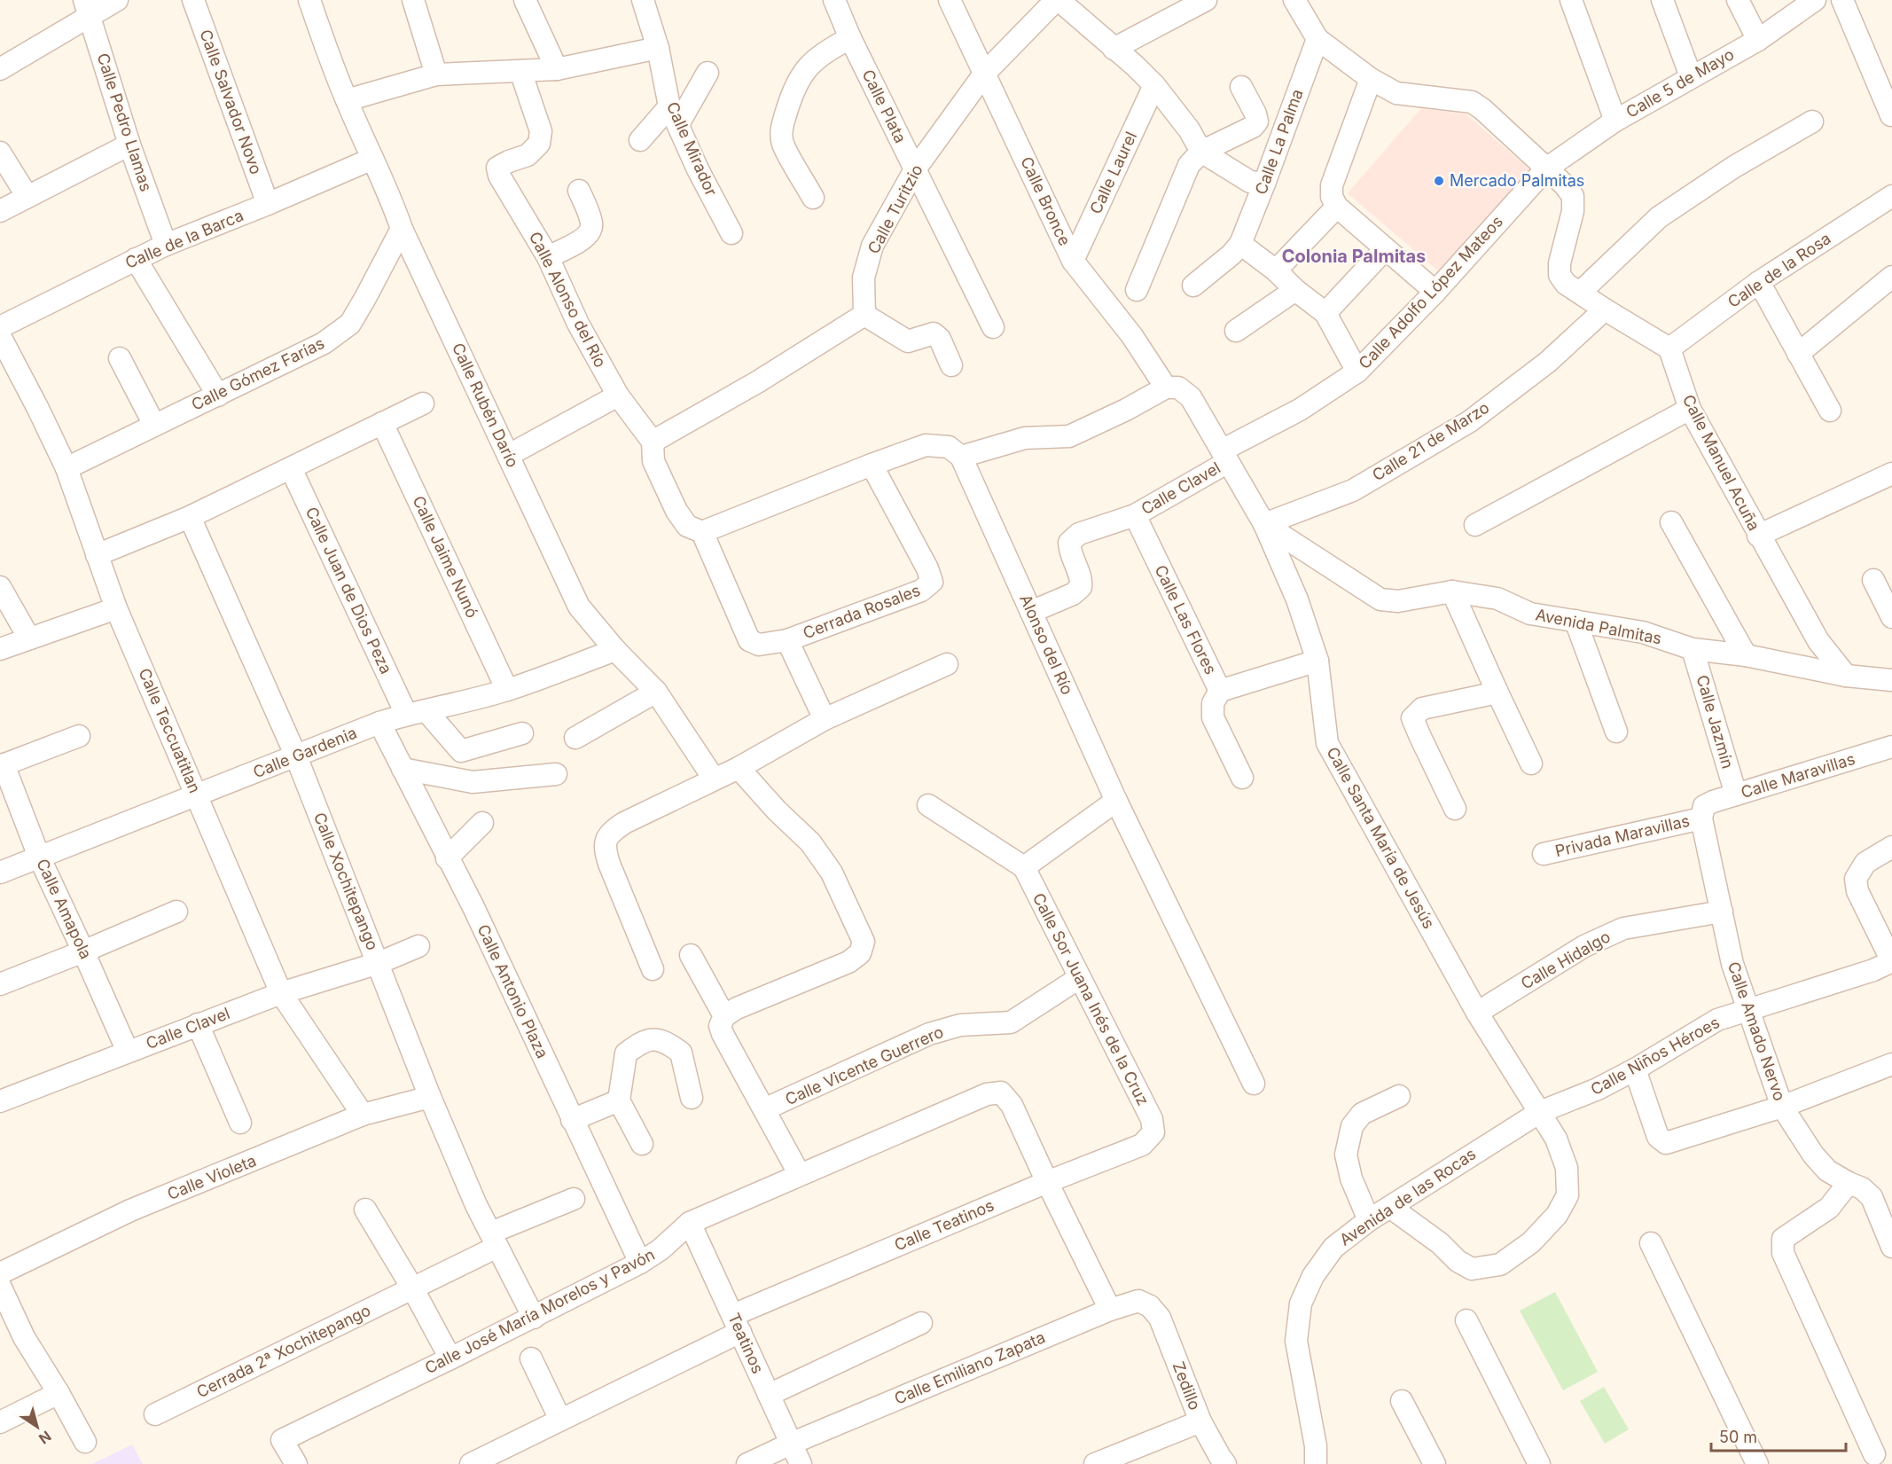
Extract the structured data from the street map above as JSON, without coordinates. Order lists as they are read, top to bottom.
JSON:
{
  "streets": {
    "street": [
      "Calle 5 de Mayo",
      "Calle Salvador Novo",
      "Calle Plata",
      "Calle Pedro Llamas",
      "Calle La Palma",
      "Calle Mirador",
      "Calle Laurel",
      "Calle Bronce",
      "Calle Turitzio",
      "Calle de la Barca",
      "Calle de la Rosa",
      "Calle Adolfo López Mateos",
      "Calle Alonso del Río",
      "Calle Gómez Farías",
      "Calle Rubén Darío",
      "Calle 21 de Marzo",
      "Calle Manuel Acuña",
      "Calle Clavel",
      "Calle Jaime Nunó",
      "Calle Juan de Dios Peza",
      "Cerrada Rosales",
      "Calle Las Flores",
      "Avenida Palmitas",
      "Alonso del Río",
      "Calle Jazmín",
      "Calle Teccuatitlan",
      "Calle Gardenia",
      "Calle Maravillas",
      "Privada Maravillas",
      "Calle Santa María de Jesús",
      "Calle Xochitepango",
      "Calle Amapola",
      "Calle Hidalgo",
      "Calle Antonio Plaza",
      "Calle Sor Juana Inés de la Cruz",
      "Calle Amado Nervo",
      "Calle Niños Héroes",
      "Calle Vicente Guerrero",
      "Calle Violeta",
      "Avenida de las Rocas",
      "Calle Teatinos",
      "Calle José María Morelos y Pavón",
      "Teatinos",
      "Cerrada 2ª Xochitepango",
      "Calle Emiliano Zapata",
      "Zedillo"
    ]
  },
  "crossings": [
    ["Calle 5 de Mayo", "Calle Adolfo López Mateos"],
    ["Calle Salvador Novo", "Calle de la Barca"],
    ["Calle Plata", "Calle Turitzio"],
    ["Calle Pedro Llamas", "Calle de la Barca"],
    ["Calle Laurel", "Calle Bronce"],
    ["Calle Bronce", "Calle Turitzio"],
    ["Calle Bronce", "Calle Santa María de Jesús"],
    ["Calle de la Barca", "Calle Rubén Darío"],
    ["Calle de la Rosa", "Calle Manuel Acuña"],
    ["Calle Adolfo López Mateos", "Calle Clavel"],
    ["Calle Adolfo López Mateos", "Calle Santa María de Jesús"],
    ["Calle Gómez Farías", "Calle Rubén Darío"],
    ["Calle Gómez Farías", "Calle Teccuatitlan"],
    ["Calle Rubén Darío", "Calle Gardenia"],
    ["Calle 21 de Marzo", "Avenida Palmitas"],
    ["Calle 21 de Marzo", "Calle Santa María de Jesús"],
    ["Calle Manuel Acuña", "Avenida Palmitas"],
    ["Calle Clavel", "Calle Las Flores"],
    ["Calle Clavel", "Alonso del Río"],
    ["Calle Clavel", "Calle Teccuatitlan"],
    ["Calle Clavel", "Calle Santa María de Jesús"],
    ["Calle Clavel", "Calle Xochitepango"],
    ["Calle Clavel", "Calle Amapola"],
    ["Calle Jaime Nunó", "Calle Gardenia"],
    ["Calle Juan de Dios Peza", "Calle Gardenia"],
    ["Calle Las Flores", "Calle Santa María de Jesús"],
    ["Avenida Palmitas", "Calle Jazmín"],
    ["Avenida Palmitas", "Calle Santa María de Jesús"],
    ["Calle Jazmín", "Calle Maravillas"],
    ["Calle Teccuatitlan", "Calle Gardenia"],
    ["Calle Teccuatitlan", "Calle Violeta"],
    ["Calle Gardenia", "Calle Xochitepango"],
    ["Calle Gardenia", "Calle Amapola"],
    ["Calle Gardenia", "Calle Antonio Plaza"],
    ["Calle Maravillas", "Privada Maravillas"],
    ["Calle Maravillas", "Calle Amado Nervo"],
    ["Privada Maravillas", "Calle Amado Nervo"],
    ["Calle Santa María de Jesús", "Calle Hidalgo"],
    ["Calle Santa María de Jesús", "Calle Niños Héroes"],
    ["Calle Santa María de Jesús", "Avenida de las Rocas"],
    ["Calle Xochitepango", "Calle Violeta"],
    ["Calle Xochitepango", "Calle José María Morelos y Pavón"],
    ["Calle Hidalgo", "Calle Amado Nervo"],
    ["Calle Antonio Plaza", "Calle José María Morelos y Pavón"],
    ["Calle Sor Juana Inés de la Cruz", "Calle Vicente Guerrero"],
    ["Calle Sor Juana Inés de la Cruz", "Calle Teatinos"],
    ["Calle Amado Nervo", "Calle Niños Héroes"],
    ["Calle Niños Héroes", "Avenida de las Rocas"],
    ["Calle Teatinos", "Calle José María Morelos y Pavón"],
    ["Calle Teatinos", "Teatinos"],
    ["Calle José María Morelos y Pavón", "Teatinos"],
    ["Teatinos", "Calle Emiliano Zapata"],
    ["Calle Emiliano Zapata", "Zedillo"]
  ],
  "districts": ["Colonia Palmitas"],
  "places": ["Mercado Palmitas"],
  "scale_bar": "50 m",
  "north": "bottom right"
}
